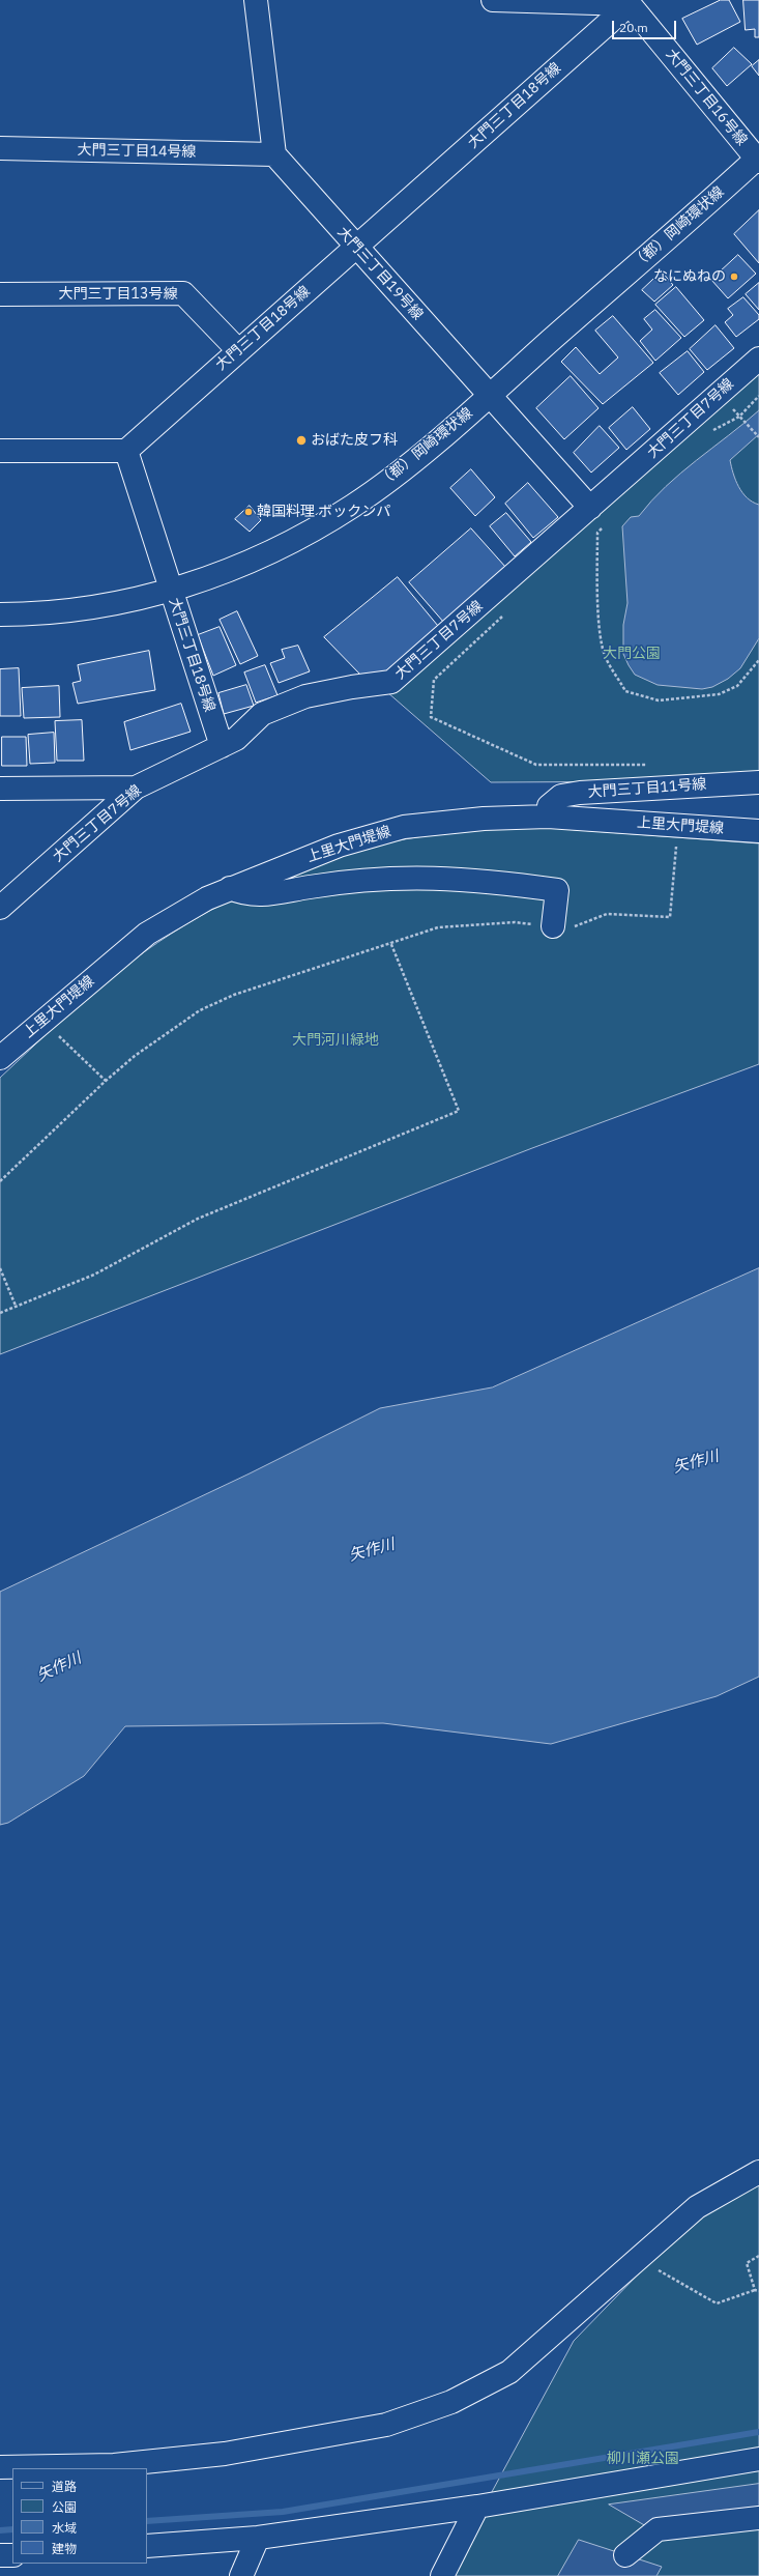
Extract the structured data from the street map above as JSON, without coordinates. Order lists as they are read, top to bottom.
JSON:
{
  "streets": {
    "street": [
      "大門三丁目16号線",
      "大門三丁目18号線",
      "大門三丁目14号線",
      "（都）岡崎環状線",
      "大門三丁目19号線",
      "大門三丁目13号線",
      "大門三丁目7号線",
      "大門三丁目11号線",
      "上里大門堤線"
    ]
  },
  "crossings": [
    ["大門三丁目16号線", "大門三丁目18号線"],
    ["大門三丁目16号線", "（都）岡崎環状線"],
    ["大門三丁目18号線", "（都）岡崎環状線"],
    ["大門三丁目18号線", "大門三丁目19号線"],
    ["大門三丁目18号線", "大門三丁目13号線"],
    ["大門三丁目18号線", "大門三丁目7号線"],
    ["大門三丁目14号線", "大門三丁目19号線"],
    ["（都）岡崎環状線", "大門三丁目19号線"],
    ["大門三丁目19号線", "大門三丁目7号線"],
    ["大門三丁目11号線", "上里大門堤線"]
  ],
  "water": ["矢作川"],
  "parks": ["大門公園", "大門河川緑地", "柳川瀬公園"],
  "places": ["なにぬねの", "おばた皮フ科", "韓国料理 ボックンパ"],
  "legend": [
    "道路",
    "公園",
    "水域",
    "建物"
  ],
  "scale_bar": "20 m"
}
